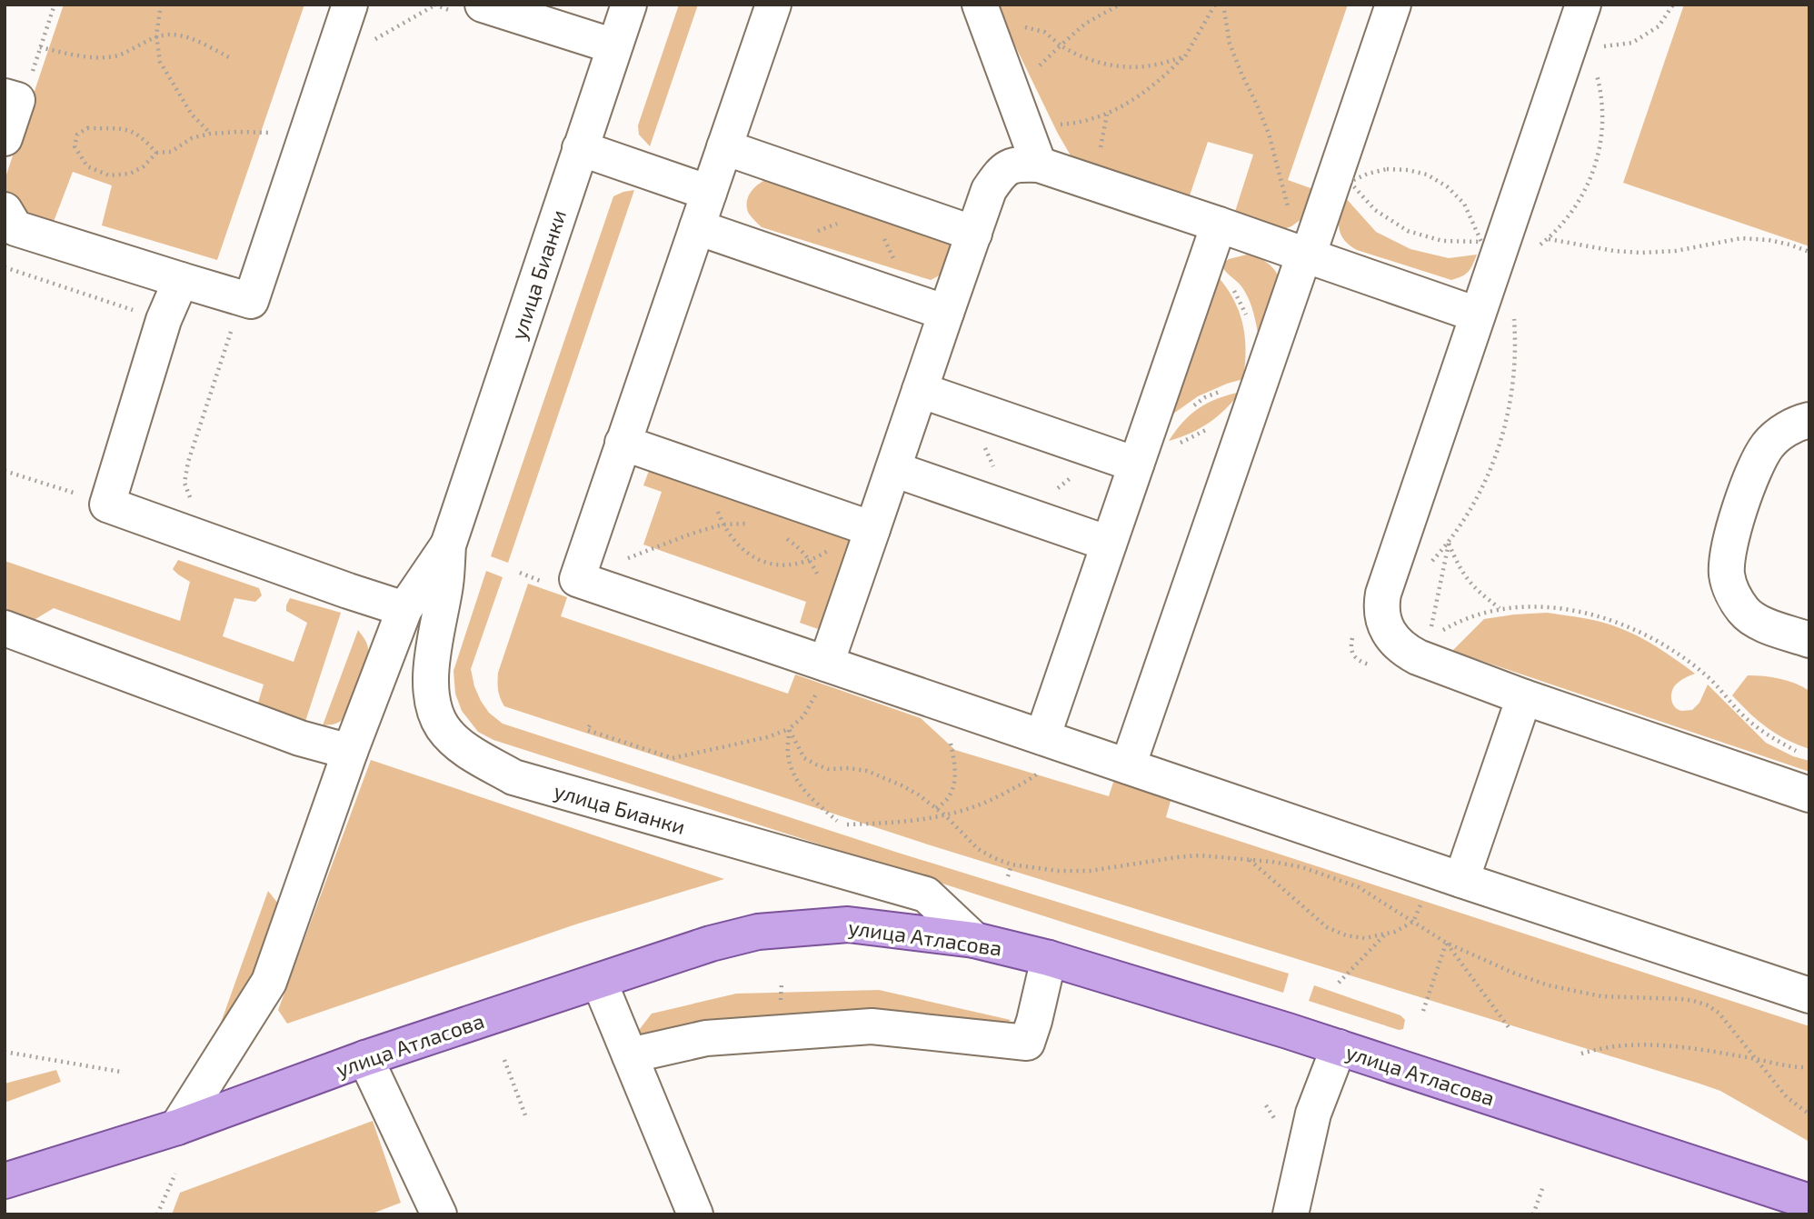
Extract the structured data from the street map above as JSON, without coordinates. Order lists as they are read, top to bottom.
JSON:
{
  "streets": {
    "main road": ["улица Атласова"],
    "street": ["улица Бианки"]
  },
  "crossings": [
    ["улица Бианки", "улица Атласова"]
  ]
}
